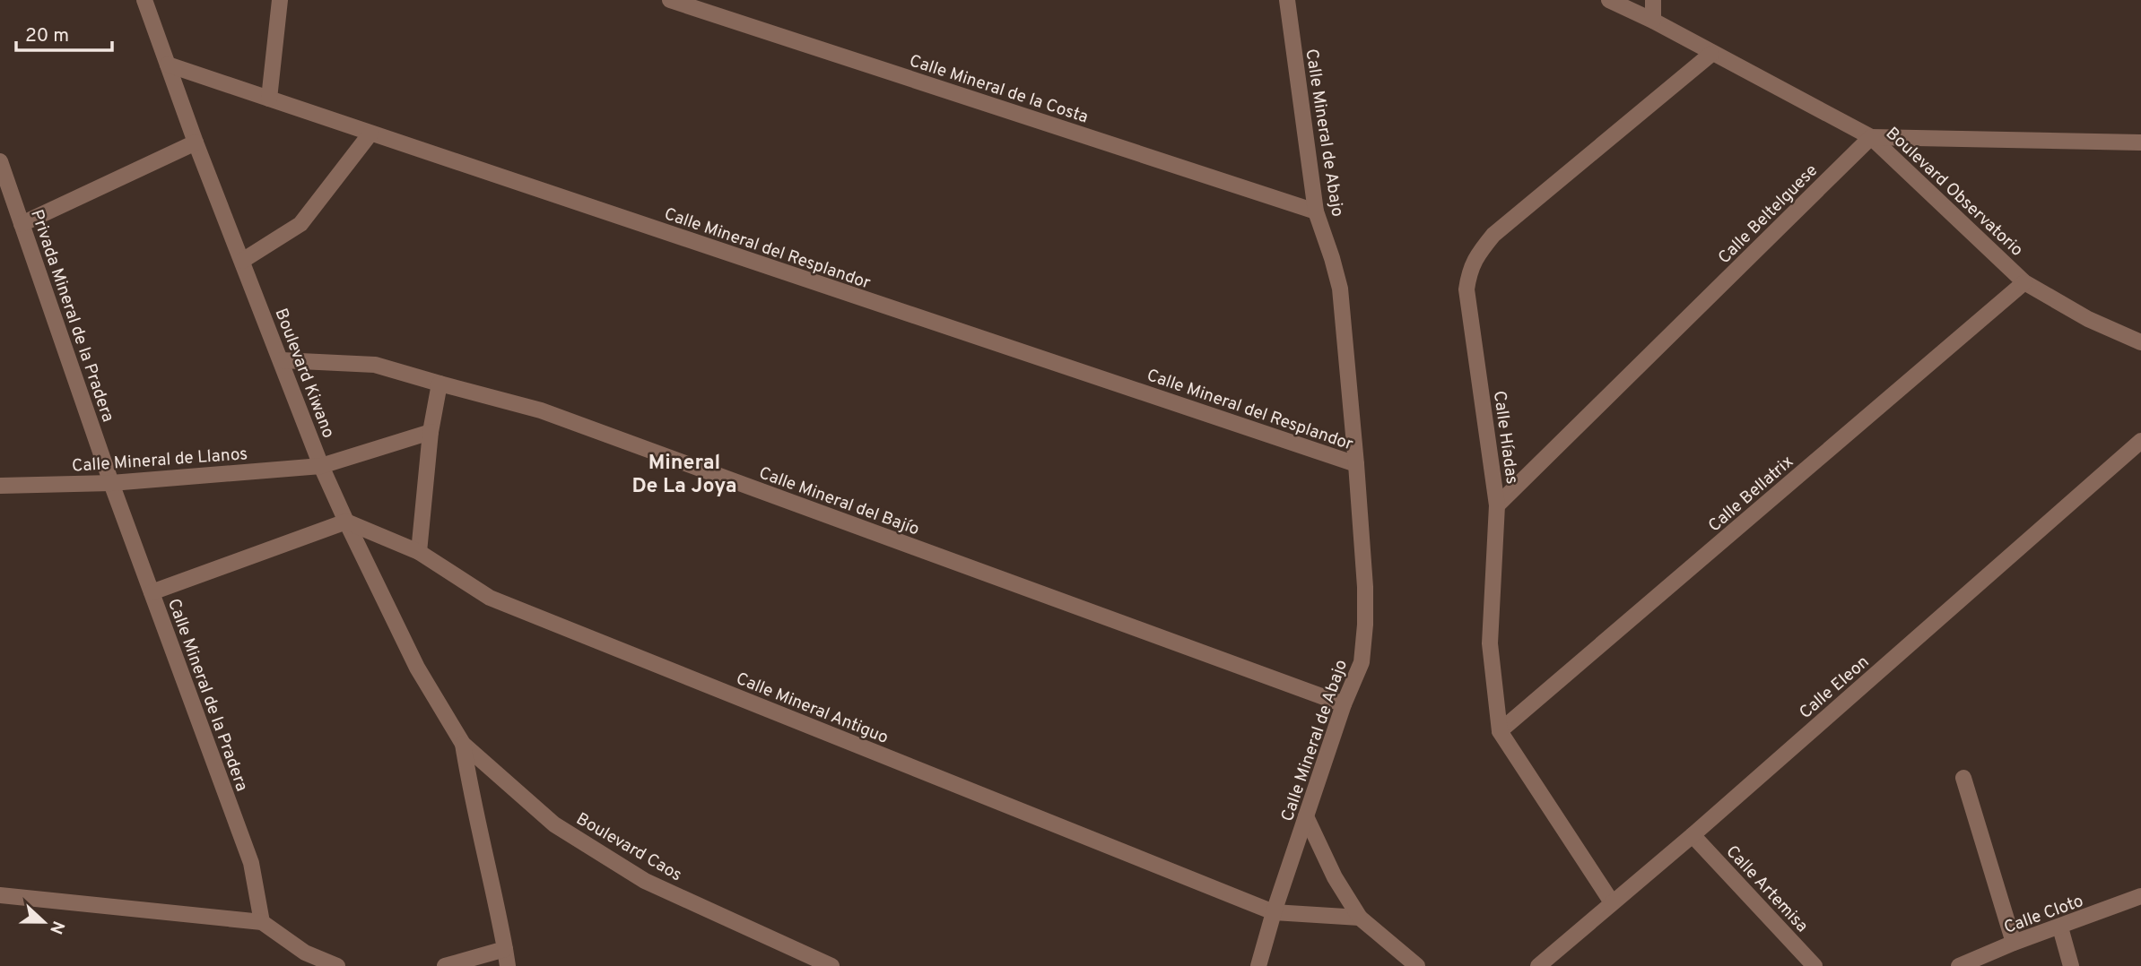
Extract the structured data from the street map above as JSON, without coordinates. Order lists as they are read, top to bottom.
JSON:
{
  "streets": {
    "street": [
      "Calle Mineral de la Costa",
      "Calle Mineral de Abajo",
      "Boulevard Observatorio",
      "Calle Beltelguese",
      "Calle Mineral del Resplandor",
      "Privada Mineral de la Pradera",
      "Boulevard Kiwano",
      "Calle Híadas",
      "Calle Mineral de Llanos",
      "Calle Bellatrix",
      "Calle Mineral del Bajío",
      "Calle Eleon",
      "Calle Mineral de la Pradera",
      "Calle Mineral Antiguo",
      "Boulevard Caos",
      "Calle Artemisa",
      "Calle Cloto"
    ]
  },
  "crossings": [
    ["Calle Mineral de la Costa", "Calle Mineral de Abajo"],
    ["Calle Mineral de Abajo", "Calle Mineral del Resplandor"],
    ["Calle Mineral de Abajo", "Calle Mineral del Bajío"],
    ["Calle Mineral de Abajo", "Calle Mineral Antiguo"],
    ["Boulevard Observatorio", "Calle Beltelguese"],
    ["Boulevard Observatorio", "Calle Híadas"],
    ["Boulevard Observatorio", "Calle Bellatrix"],
    ["Calle Beltelguese", "Calle Híadas"],
    ["Calle Mineral del Resplandor", "Boulevard Kiwano"],
    ["Privada Mineral de la Pradera", "Calle Mineral de Llanos"],
    ["Privada Mineral de la Pradera", "Calle Mineral de la Pradera"],
    ["Boulevard Kiwano", "Calle Mineral de Llanos"],
    ["Boulevard Kiwano", "Calle Mineral del Bajío"],
    ["Boulevard Kiwano", "Calle Mineral Antiguo"],
    ["Boulevard Kiwano", "Boulevard Caos"],
    ["Calle Híadas", "Calle Bellatrix"],
    ["Calle Híadas", "Calle Eleon"],
    ["Calle Mineral de Llanos", "Calle Mineral de la Pradera"],
    ["Calle Eleon", "Calle Artemisa"]
  ],
  "districts": ["Mineral De La Joya"],
  "scale_bar": "20 m",
  "north": "right"
}
